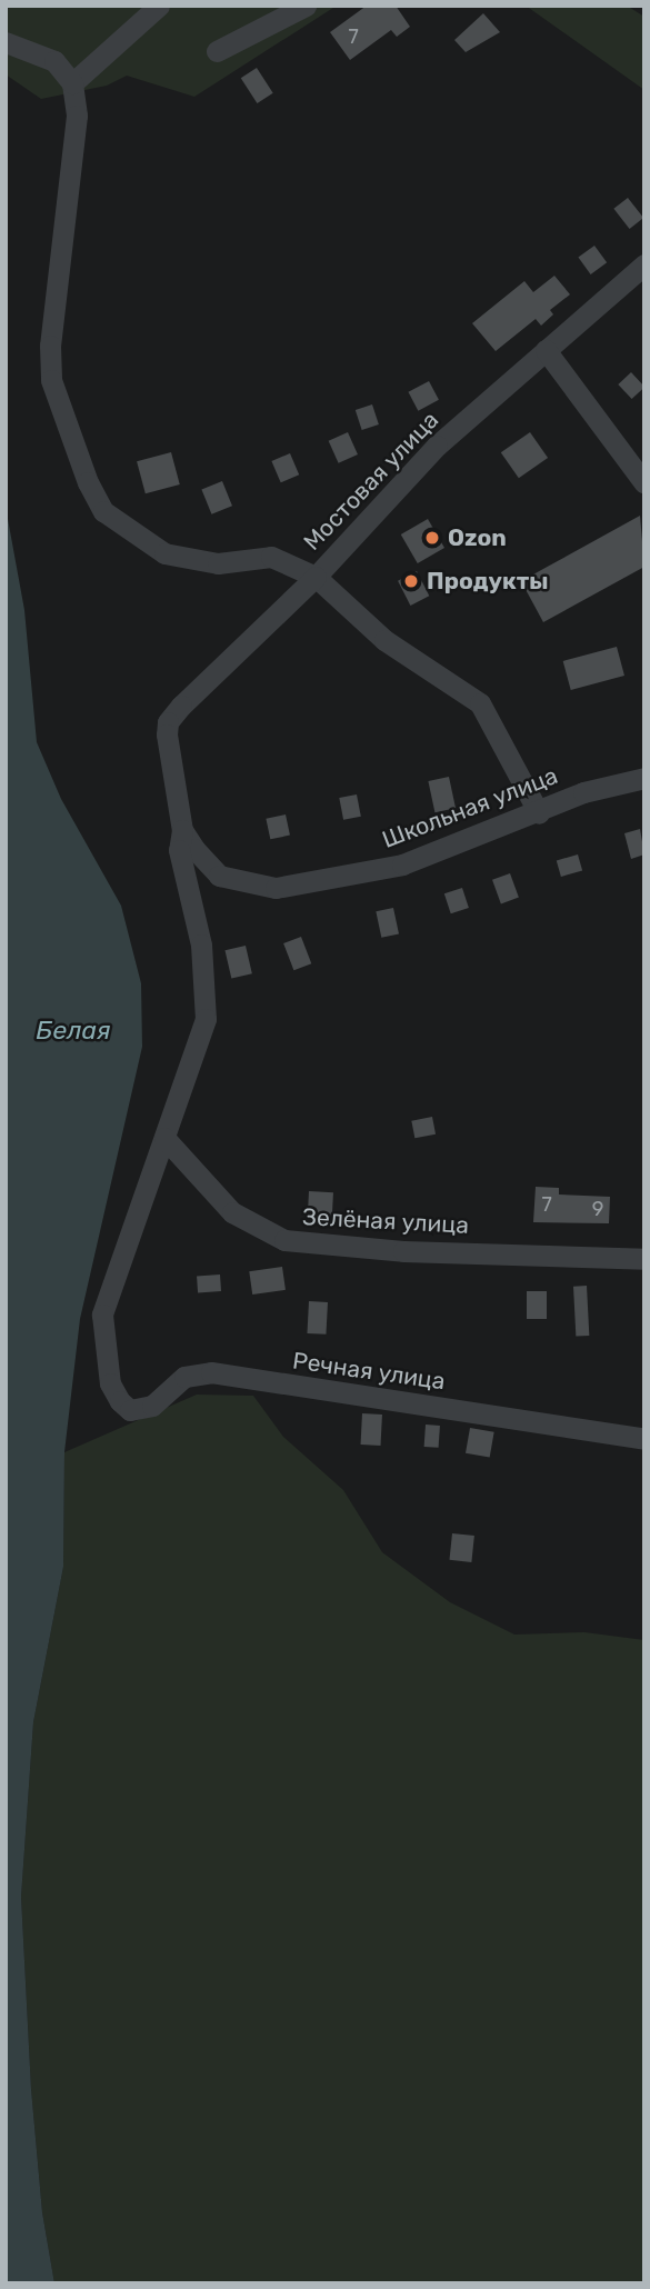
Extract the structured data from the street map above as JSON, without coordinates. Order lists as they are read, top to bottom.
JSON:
{
  "streets": {
    "street": [
      "Мостовая улица",
      "Школьная улица",
      "Зелёная улица",
      "Речная улица"
    ]
  },
  "crossings": [
    ["Мостовая улица", "Школьная улица"],
    ["Зелёная улица", "Речная улица"]
  ],
  "water": ["Белая"],
  "places": ["Ozon", "Продукты"],
  "house_numbers": ["7", "7", "9"]
}
